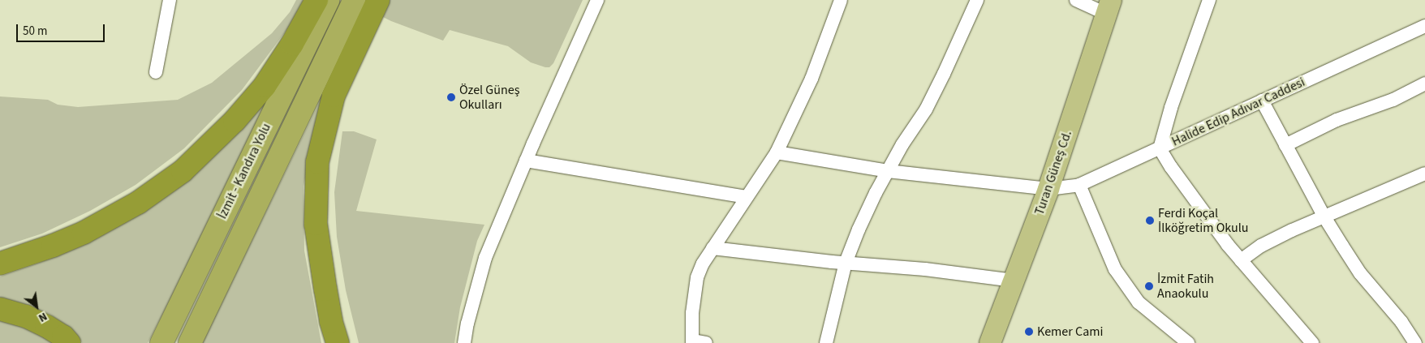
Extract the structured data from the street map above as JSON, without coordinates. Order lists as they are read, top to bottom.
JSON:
{
  "streets": {
    "highway": ["İzmit - Kandıra Yolu"],
    "main road": ["Turan Güneş Cd."],
    "street": ["Halide Edip Adıvar Caddesi"]
  },
  "crossings": [
    ["Halide Edip Adıvar Caddesi", "Turan Güneş Cd."]
  ],
  "places": [
    "Özel Güneş Okulları",
    "Ferdi Koçal İlköğretim Okulu",
    "İzmit Fatih Anaokulu",
    "Kemer Cami"
  ],
  "scale_bar": "50 m",
  "north": "bottom right"
}
